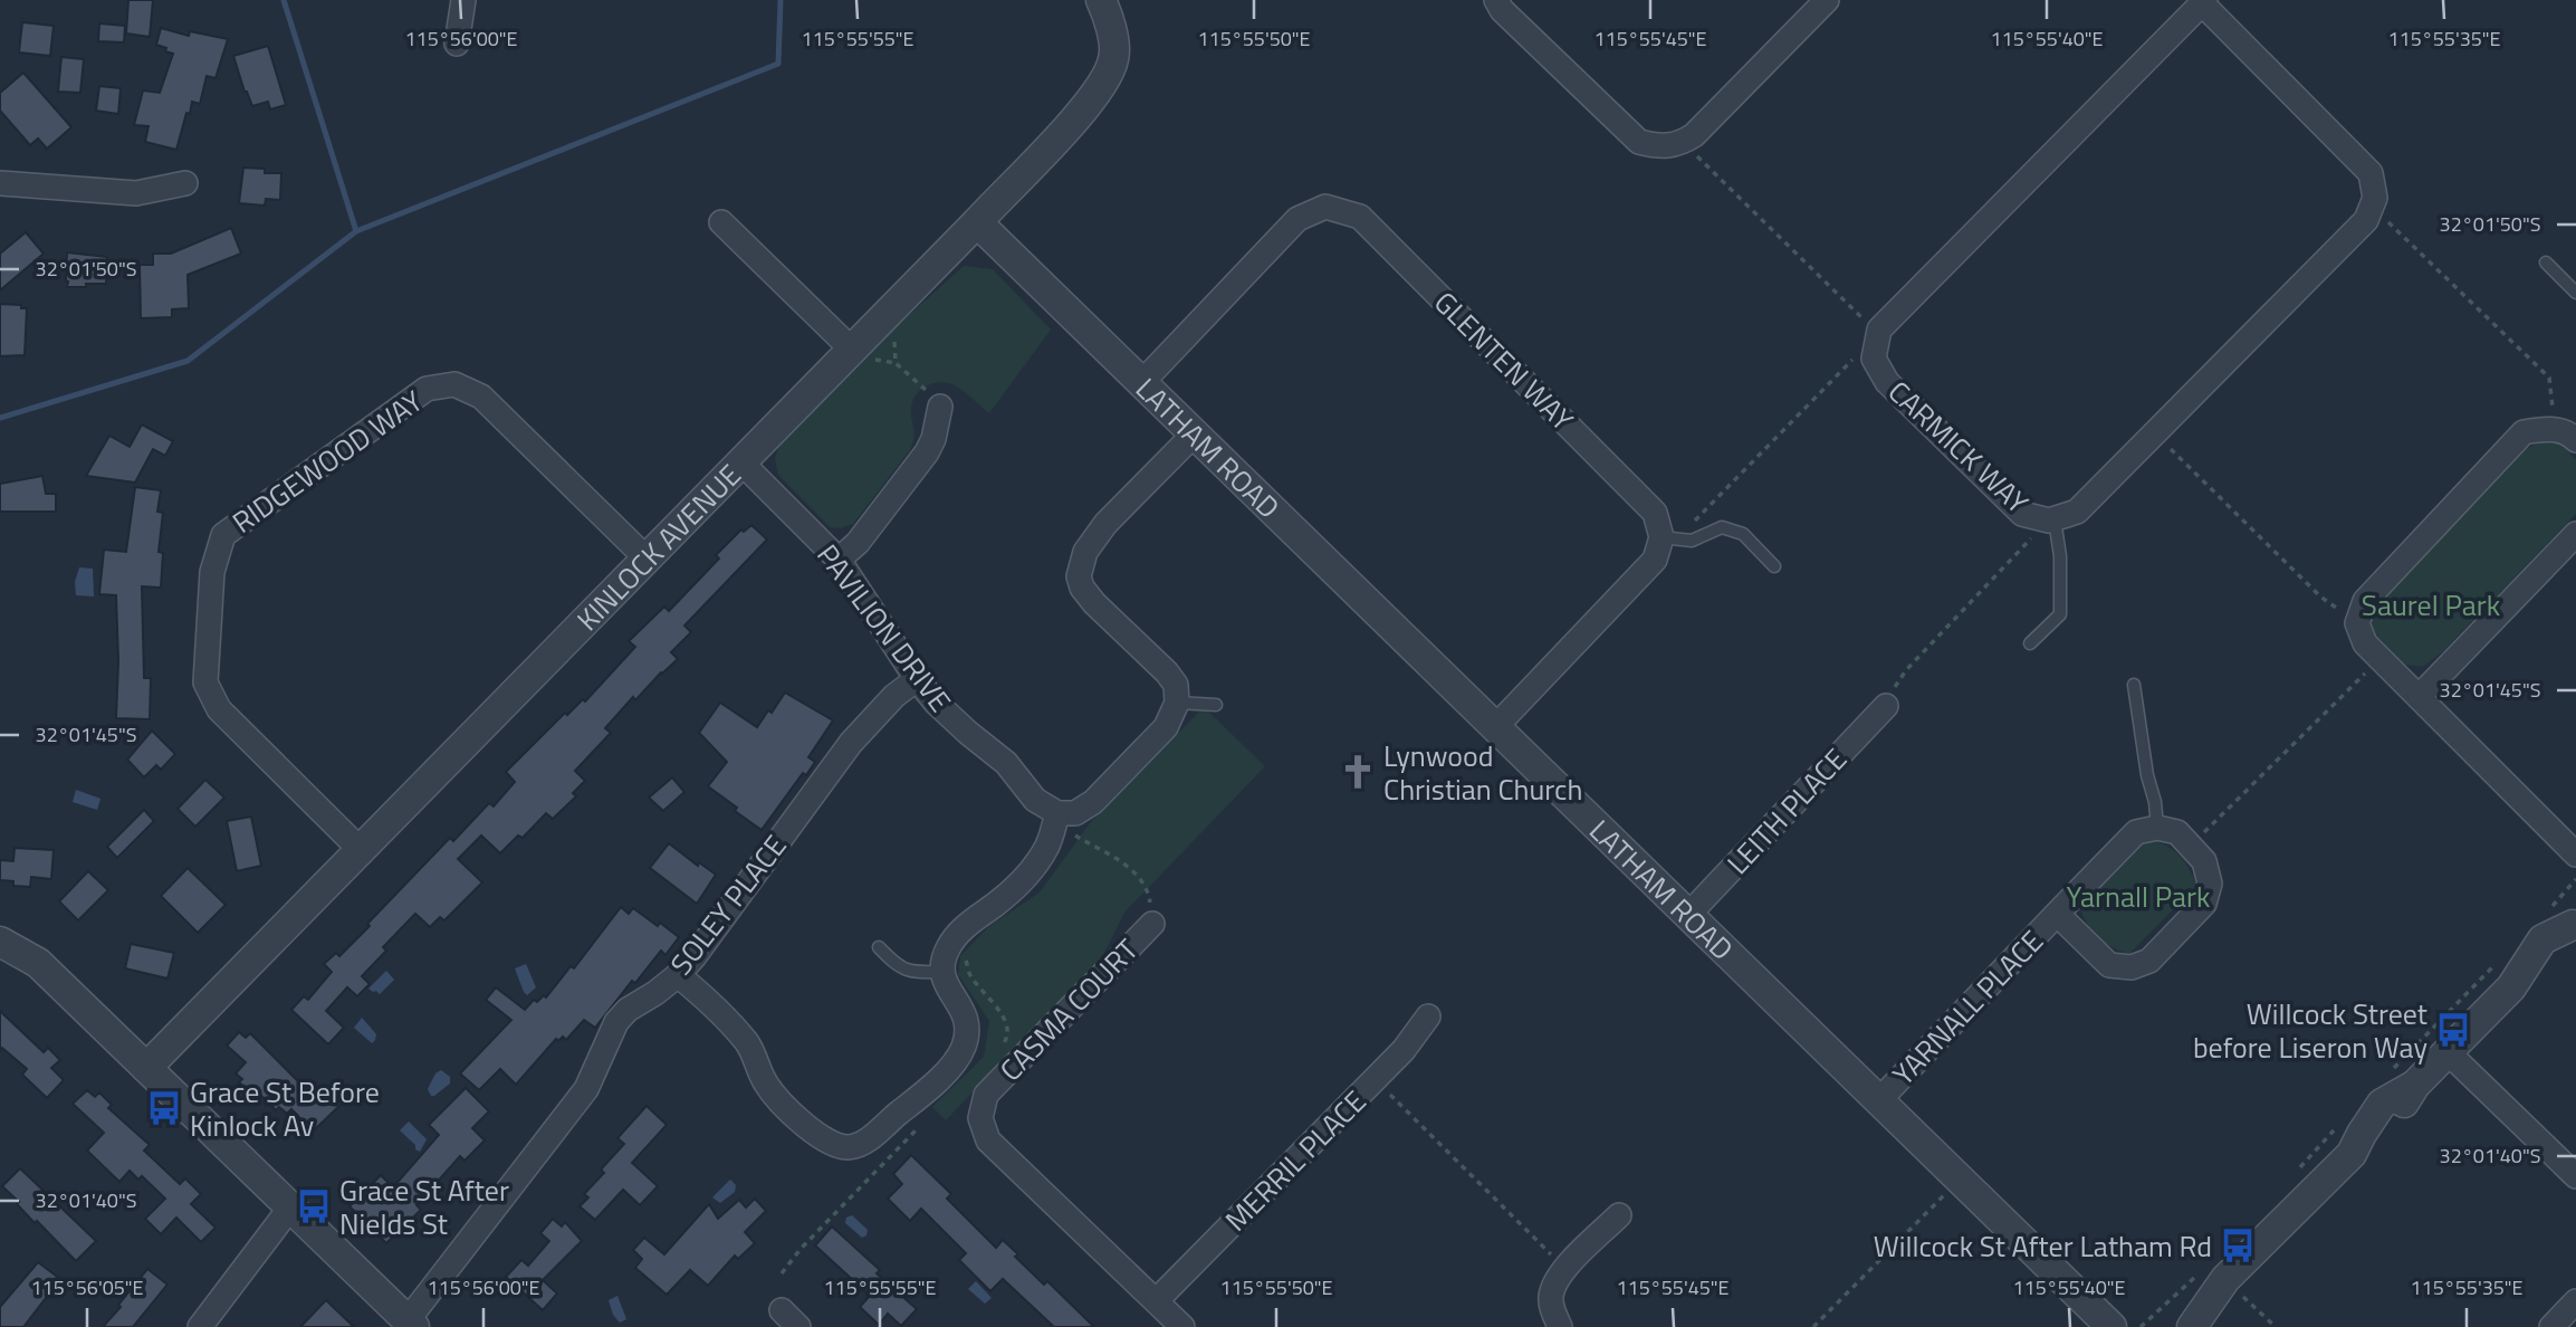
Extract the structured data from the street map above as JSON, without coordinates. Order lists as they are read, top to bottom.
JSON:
{
  "streets": {
    "street": [
      "GLENTEN WAY",
      "LATHAM ROAD",
      "CARMICK WAY",
      "RIDGEWOOD WAY",
      "KINLOCK AVENUE",
      "PAVILION DRIVE",
      "LEITH PLACE",
      "SOLEY PLACE",
      "YARNALL PLACE",
      "CASMA COURT",
      "MERRIL PLACE"
    ]
  },
  "crossings": [
    ["GLENTEN WAY", "LATHAM ROAD"],
    ["LATHAM ROAD", "KINLOCK AVENUE"],
    ["LATHAM ROAD", "LEITH PLACE"],
    ["LATHAM ROAD", "YARNALL PLACE"],
    ["RIDGEWOOD WAY", "KINLOCK AVENUE"],
    ["KINLOCK AVENUE", "PAVILION DRIVE"],
    ["PAVILION DRIVE", "SOLEY PLACE"],
    ["CASMA COURT", "MERRIL PLACE"]
  ],
  "parks": ["Saurel Park", "Yarnall Park"],
  "places": {
    "church": ["Lynwood Christian Church"],
    "bus stop": [
      "Willcock Street before Liseron Way",
      "Grace St Before Kinlock Av",
      "Grace St After Nields St",
      "Willcock St After Latham Rd"
    ]
  },
  "coordinates": [
    "115°56'00\"E",
    "115°55'55\"E",
    "115°55'50\"E",
    "115°55'45\"E",
    "115°55'40\"E",
    "115°55'35\"E",
    "32°01'50\"S",
    "32°01'45\"S",
    "32°01'40\"S",
    "115°56'05\"E"
  ]
}
